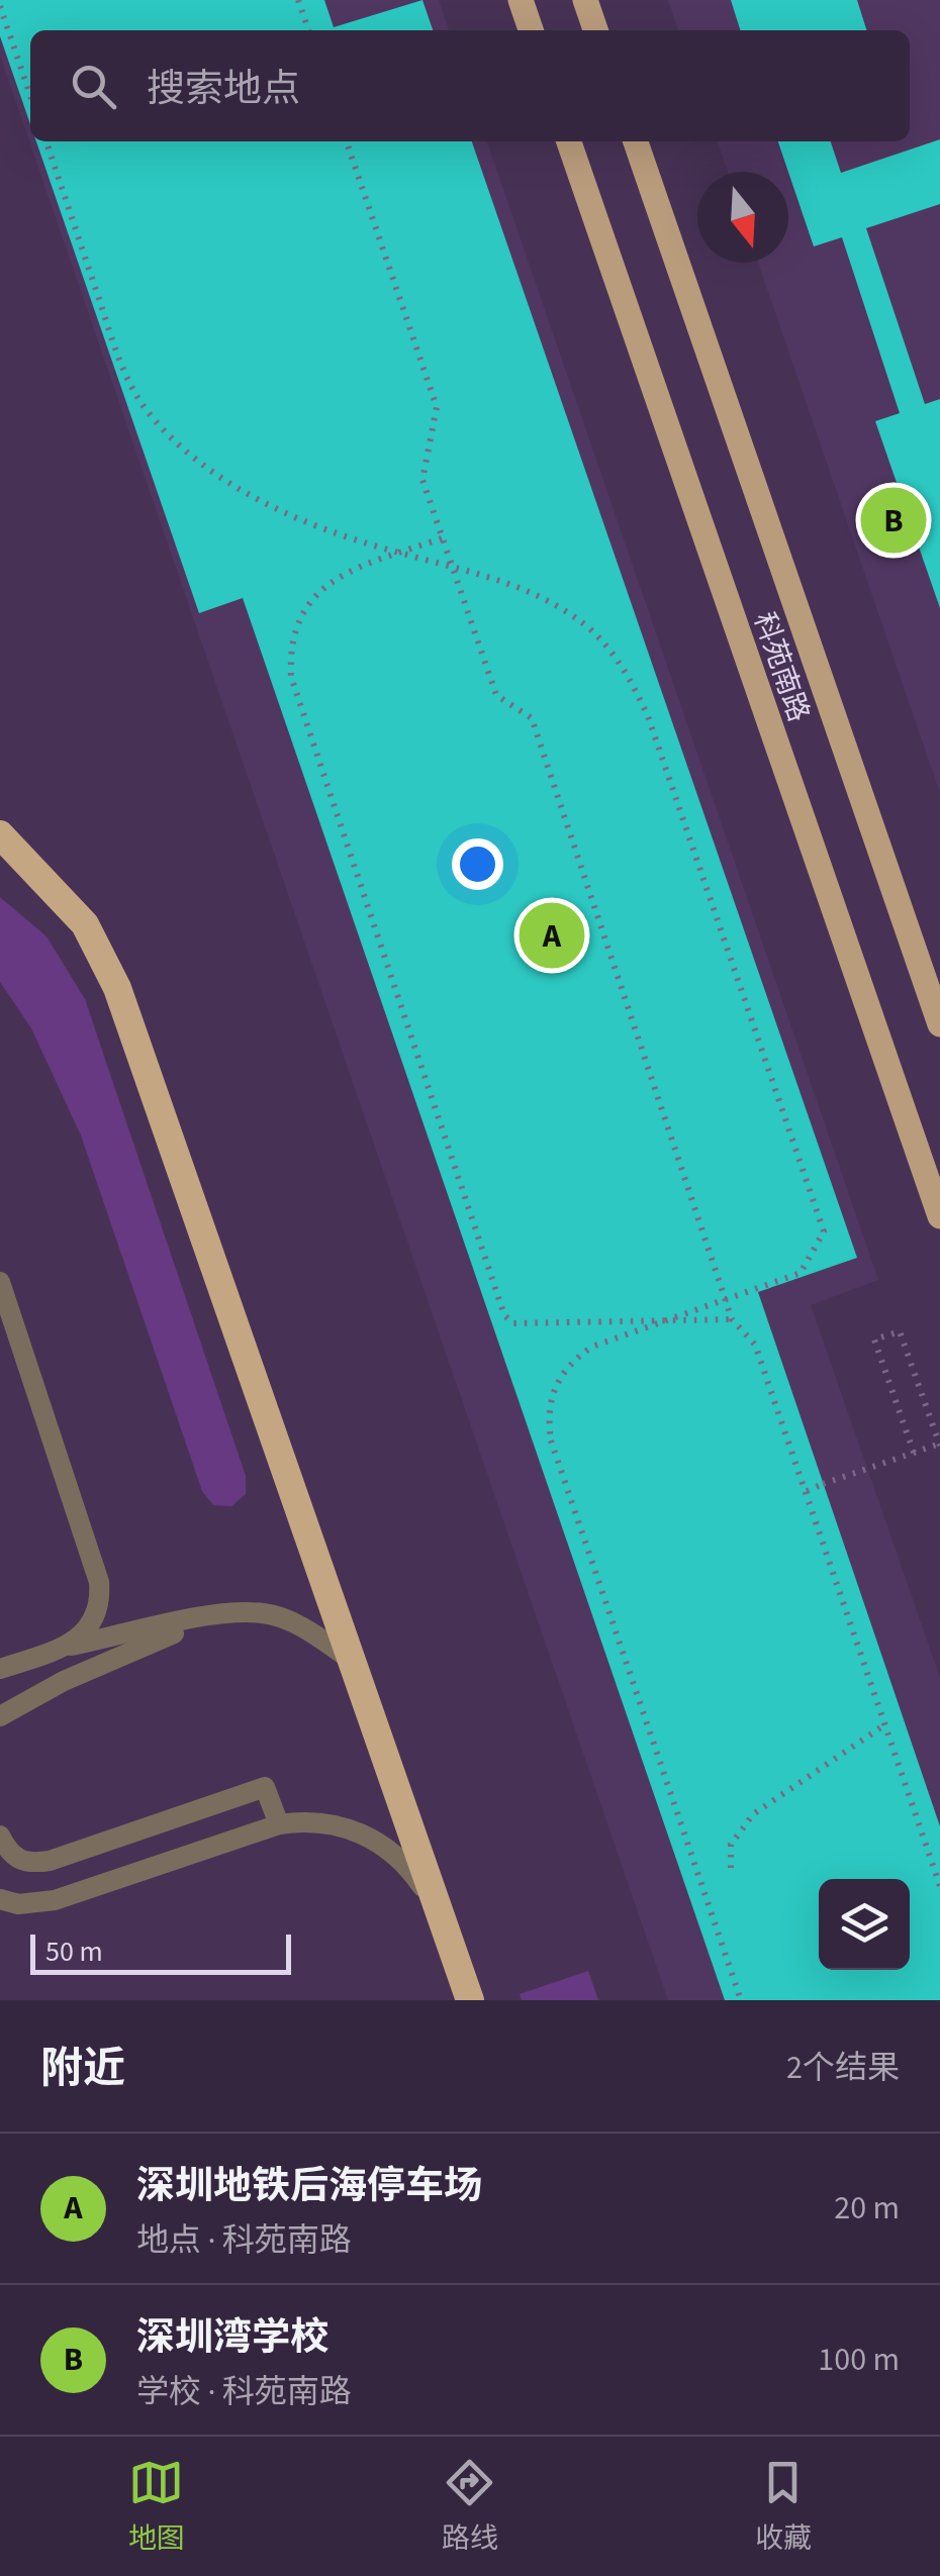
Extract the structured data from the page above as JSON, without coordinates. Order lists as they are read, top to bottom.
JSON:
{
  "streets": {
    "main road": ["科苑南路"]
  },
  "scale_bar": "50 m",
  "north": "bottom",
  "page": {
    "search": "搜索地点",
    "pins": ["B", "A"],
    "scale": "50 m",
    "heading": ["附近", "2个结果"],
    "list": [
      {
        "mark": "A",
        "name": "深圳地铁后海停车场",
        "note": "地点 · 科苑南路",
        "value": "20 m"
      },
      {
        "mark": "B",
        "name": "深圳湾学校",
        "note": "学校 · 科苑南路",
        "value": "100 m"
      }
    ],
    "nav": ["地图", "路线", "收藏"]
  }
}
